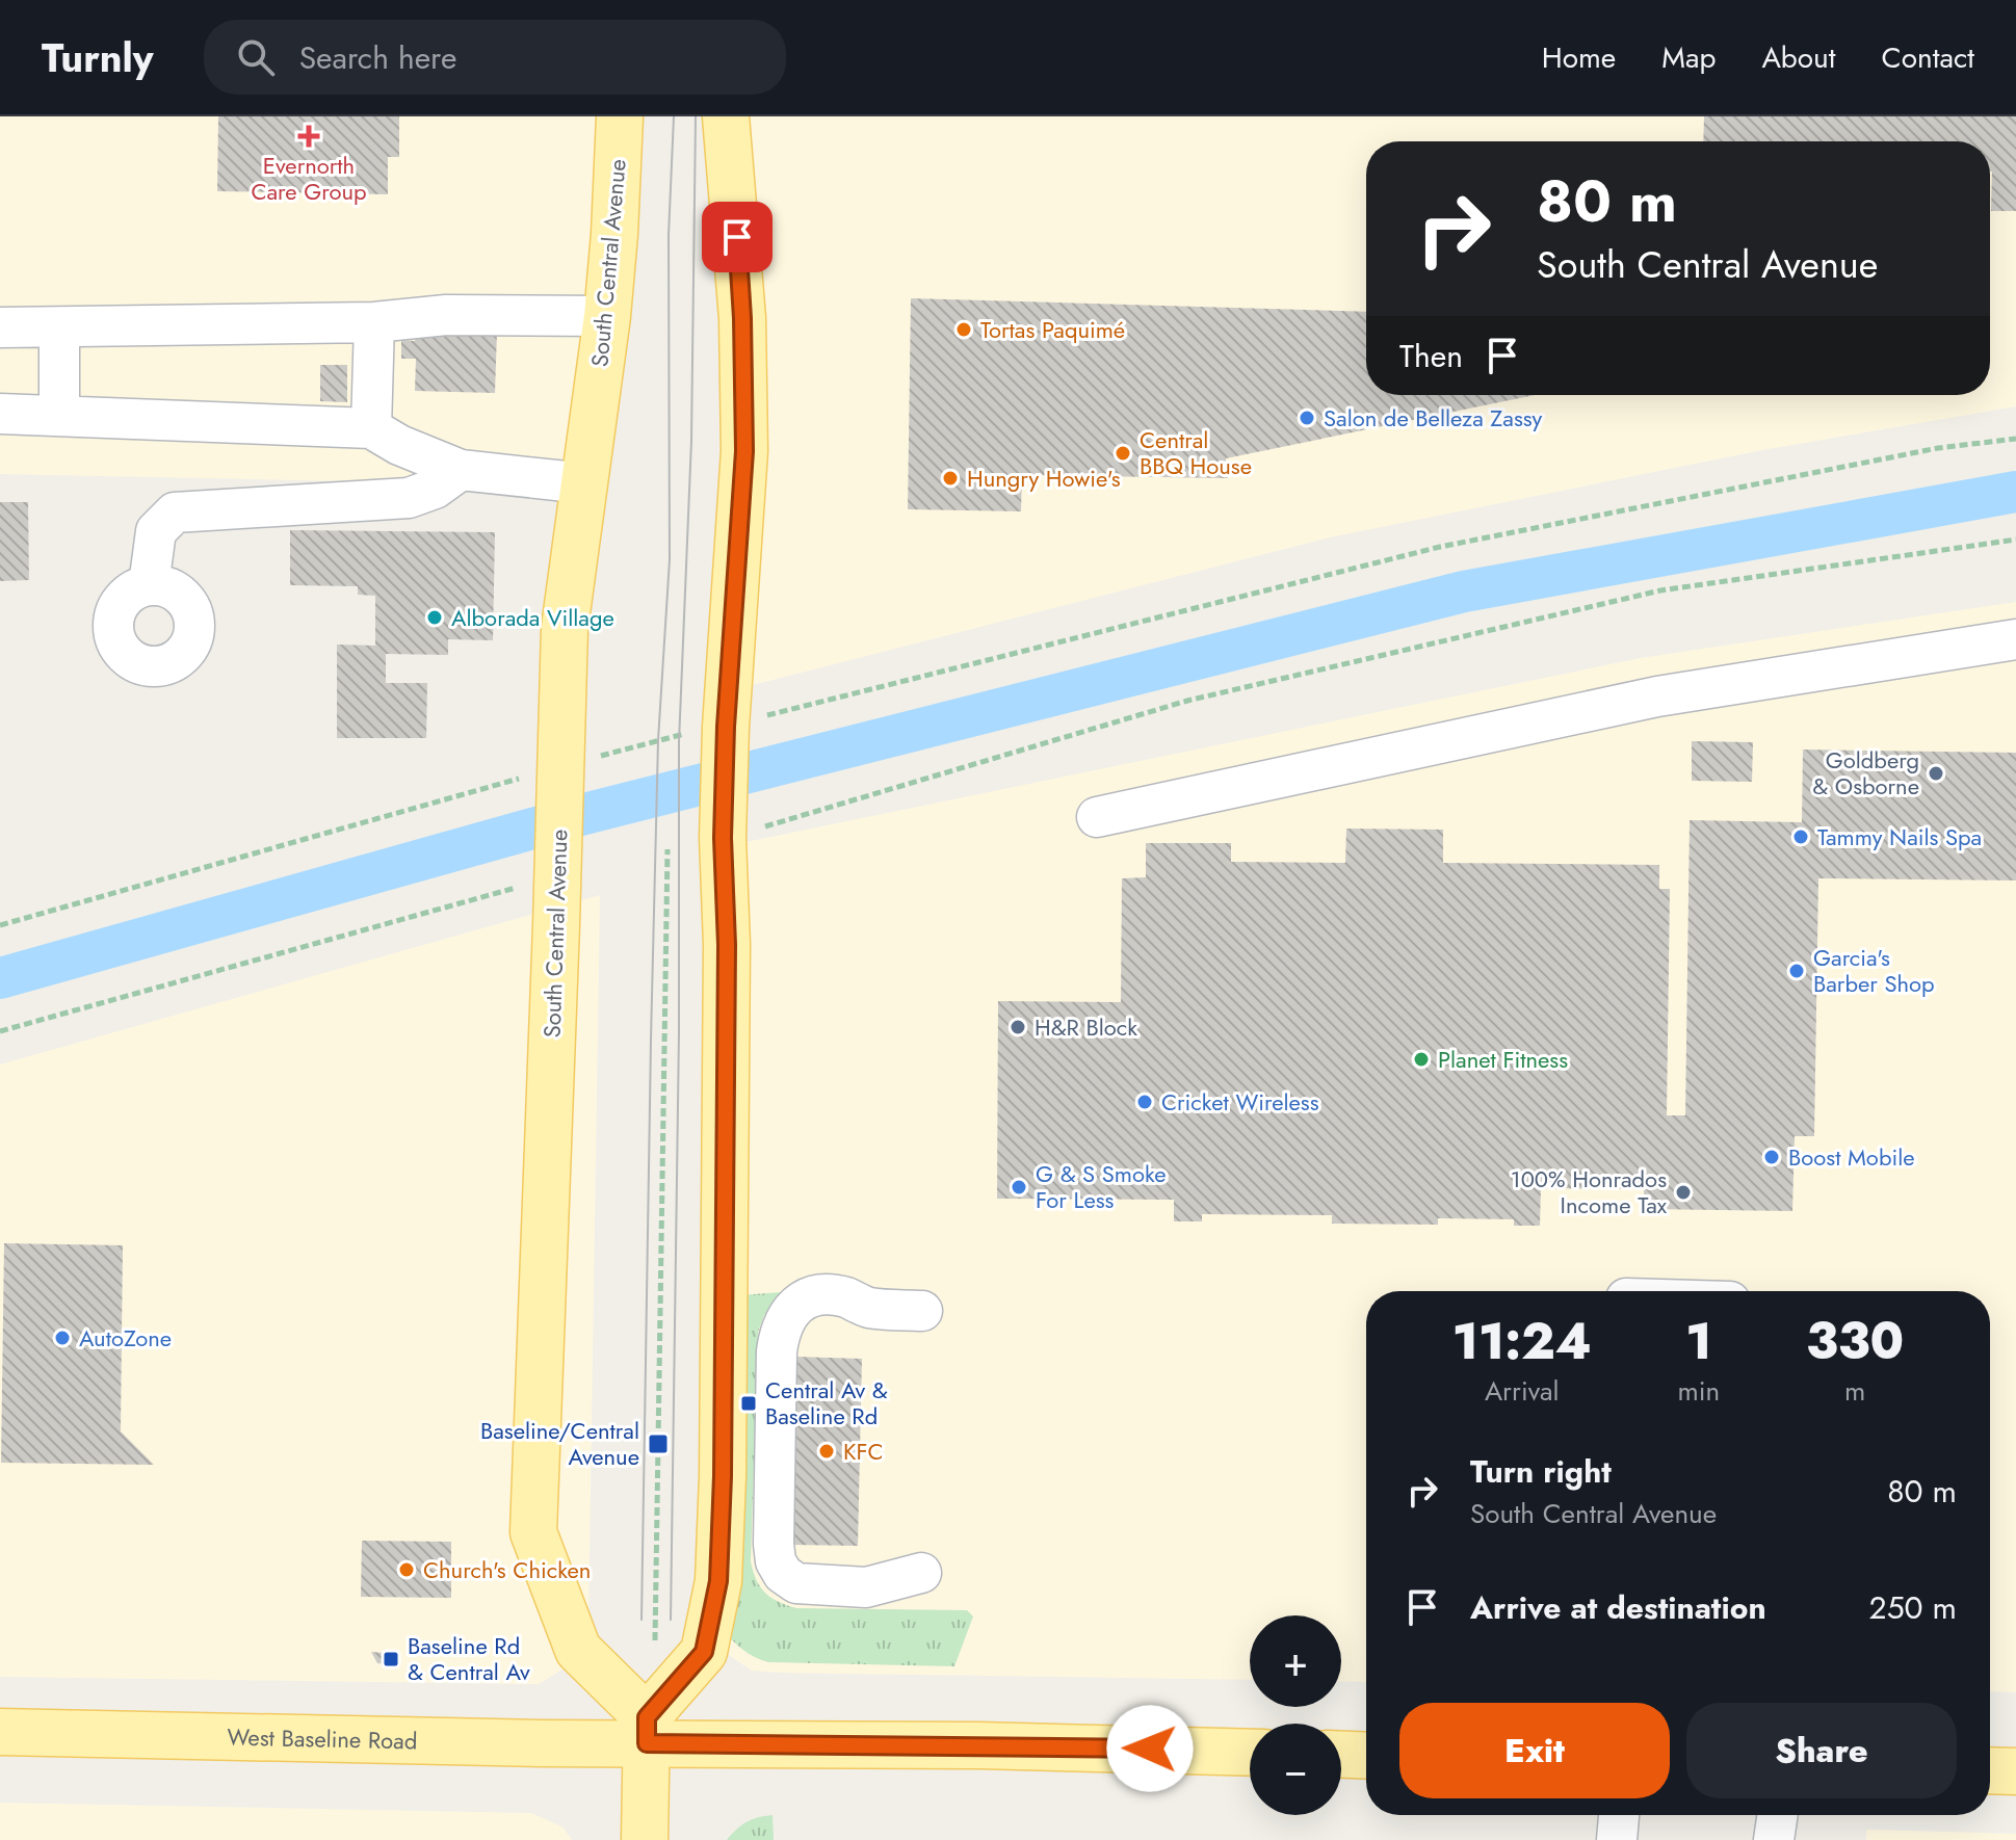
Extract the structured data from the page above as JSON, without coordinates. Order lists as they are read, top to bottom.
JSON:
{
  "streets": {
    "main road": ["South Central Avenue", "West Baseline Road"]
  },
  "crossings": [
    ["South Central Avenue", "West Baseline Road"]
  ],
  "places": {
    "health": ["Evernorth Care Group"],
    "other": [
      "Tortas Paquimé",
      "Salon de Belleza Zassy",
      "Central BBQ House",
      "Hungry Howie's",
      "Alborada Village",
      "Goldberg & Osborne",
      "Tammy Nails Spa",
      "Garcia's Barber Shop",
      "H&R Block",
      "Planet Fitness",
      "Cricket Wireless",
      "Boost Mobile",
      "G & S Smoke For Less",
      "100% Honrados Income Tax",
      "AutoZone",
      "KFC",
      "Church's Chicken"
    ],
    "transit": ["Central Av & Baseline Rd", "Baseline/Central Avenue", "Baseline Rd & Central Av"]
  },
  "page": {
    "header": "Turnly",
    "search": "Search here",
    "nav": [
      "Home",
      "Map",
      "About",
      "Contact"
    ],
    "turn": ["80 m", "South Central Avenue"],
    "then": "Then",
    "eta": [
      "11:24",
      "Arrival",
      "1",
      "min",
      "330",
      "m"
    ],
    "list": [
      {
        "name": "Turn right",
        "note": "South Central Avenue",
        "value": "80 m"
      },
      {
        "name": "Arrive at destination",
        "value": "250 m"
      }
    ],
    "map_buttons": ["+", "−"],
    "buttons": ["Exit", "Share"]
  }
}
